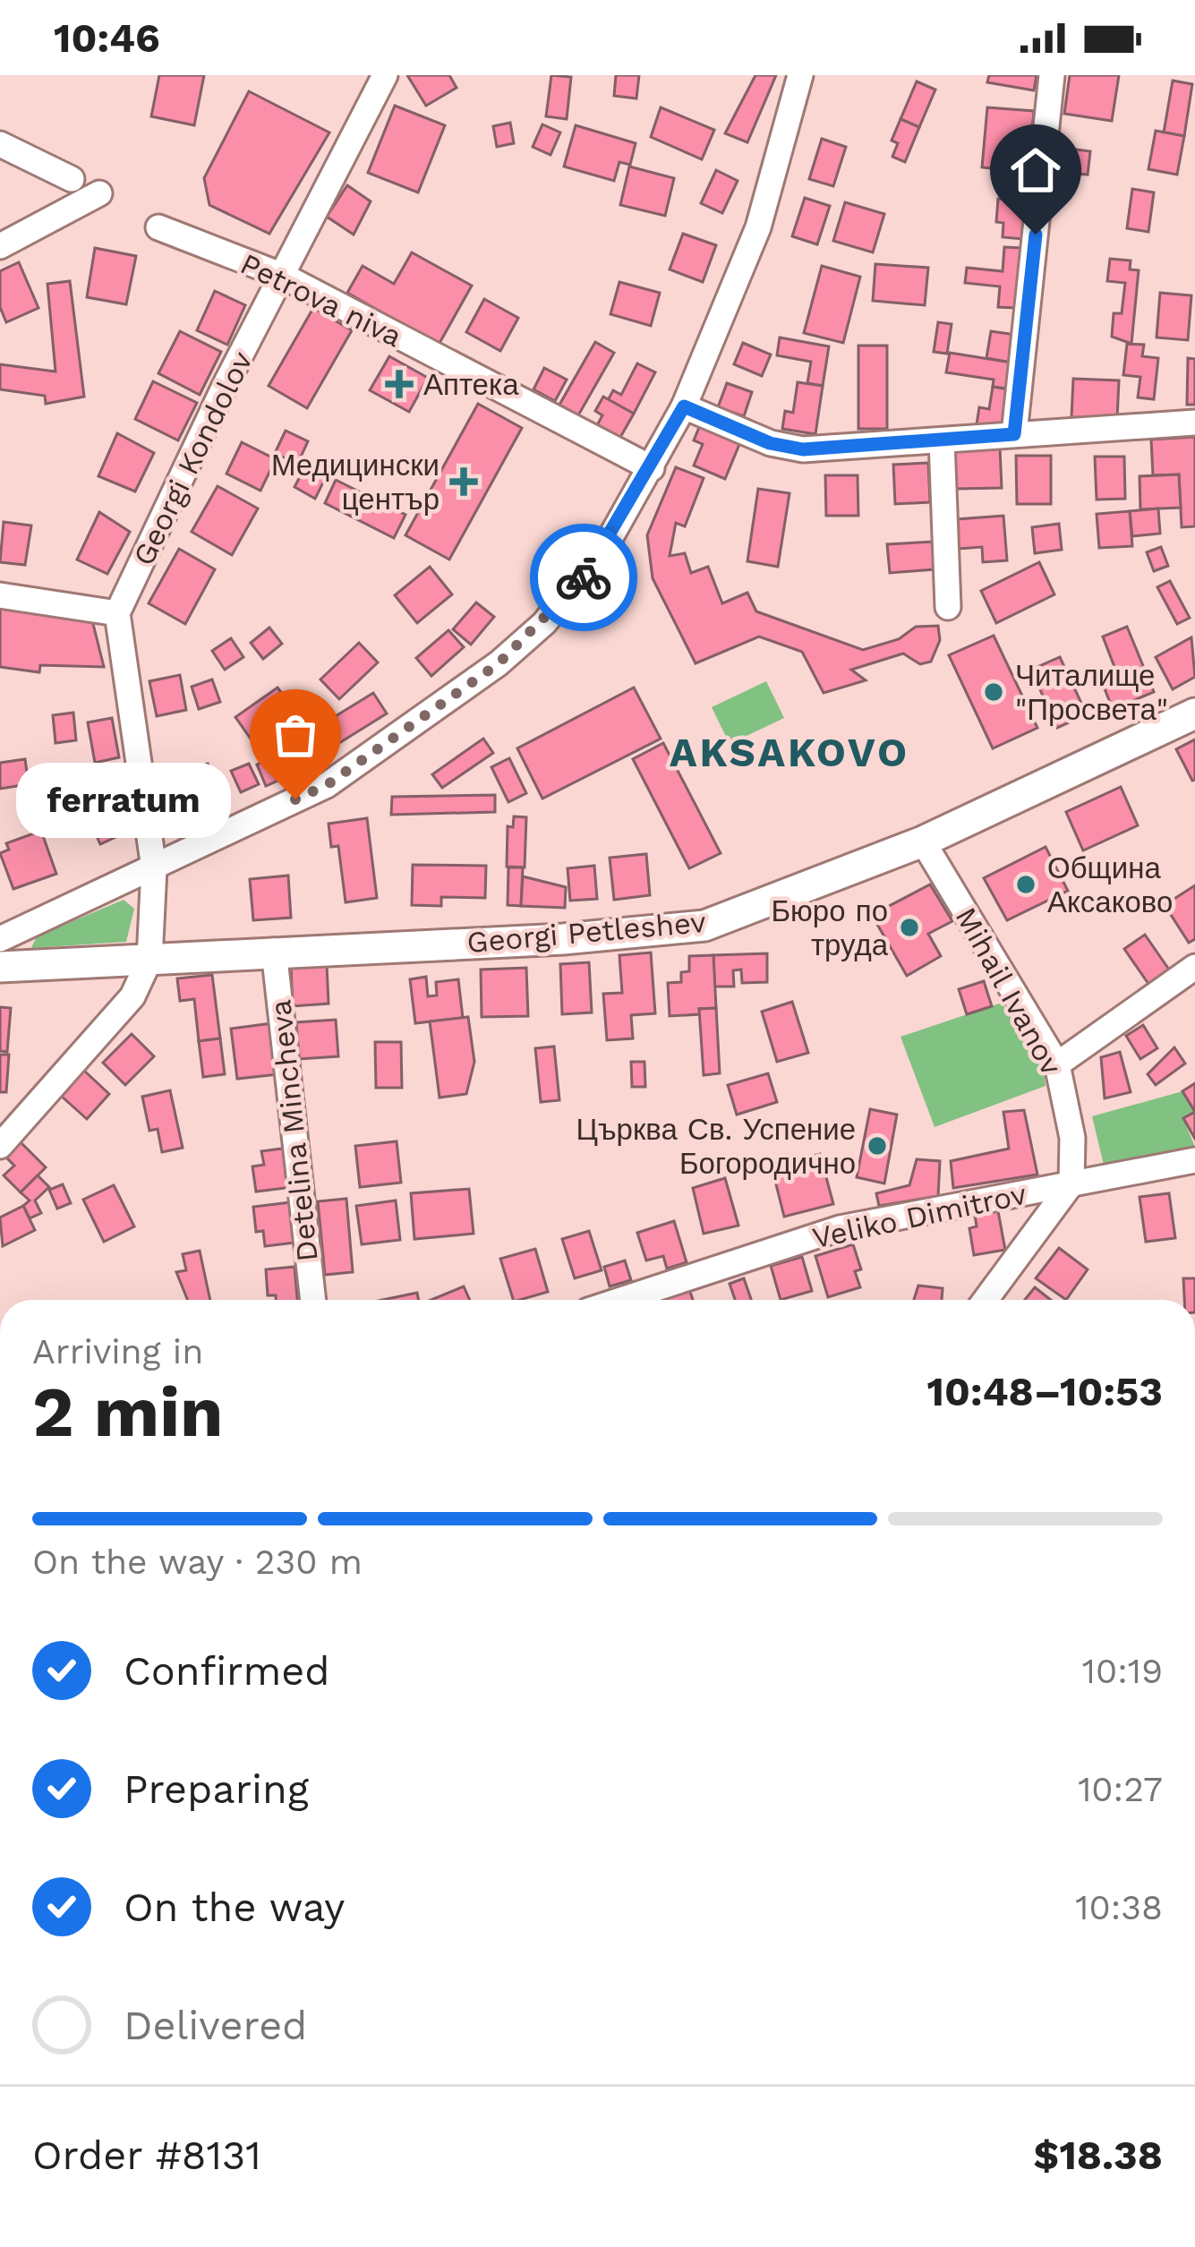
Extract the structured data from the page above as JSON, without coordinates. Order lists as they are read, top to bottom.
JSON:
{
  "streets": {
    "main road": ["Georgi Petleshev"],
    "street": [
      "Petrova niva",
      "Georgi Kondolov",
      "Mihail Ivanov",
      "Detelina Mincheva",
      "Veliko Dimitrov"
    ]
  },
  "crossings": [
    ["Petrova niva", "Georgi Kondolov"],
    ["Georgi Petleshev", "Mihail Ivanov"],
    ["Georgi Petleshev", "Detelina Mincheva"],
    ["Mihail Ivanov", "Veliko Dimitrov"]
  ],
  "districts": ["AKSAKOVO"],
  "places": {
    "health": ["Аптека", "Медицински център"],
    "other": [
      "Читалище \"Просвета\"",
      "ferratum",
      "Община Аксаково",
      "Бюро по труда",
      "Църква Св. Успение Богородично"
    ]
  },
  "page": {
    "status": "10:46",
    "bubble": "ferratum",
    "heading": ["2 min", "Arriving in", "10:48–10:53"],
    "panel": ["Order #8131", "$18.38"],
    "bar": "On the way · 230 m",
    "list": [
      ["Confirmed", "10:19"],
      ["Preparing", "10:27"],
      ["On the way", "10:38"],
      "Delivered"
    ]
  }
}
